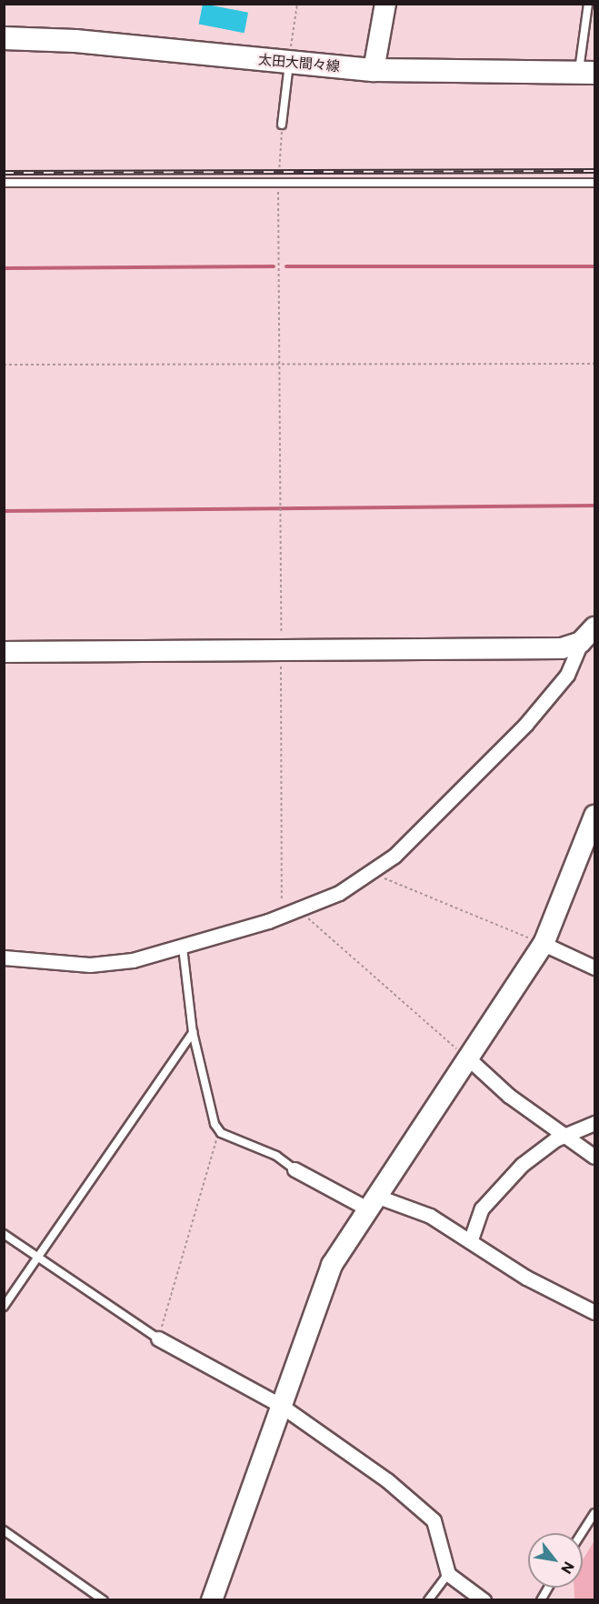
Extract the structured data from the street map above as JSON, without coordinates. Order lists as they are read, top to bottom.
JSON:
{
  "streets": {
    "main road": ["太田大間々線"]
  },
  "north": "bottom right"
}
